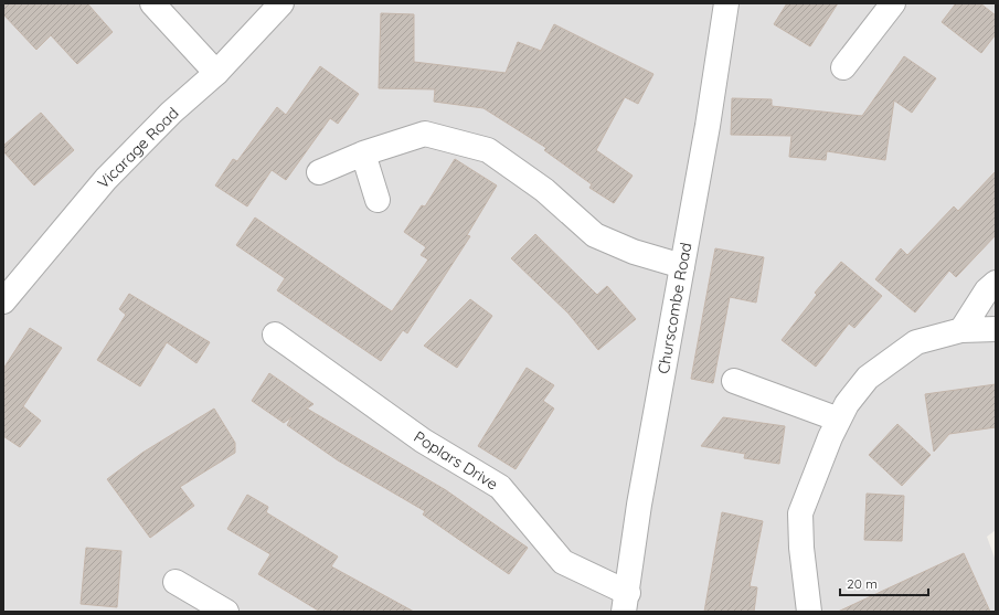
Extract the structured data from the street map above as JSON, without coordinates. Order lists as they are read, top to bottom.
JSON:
{
  "streets": {
    "street": ["Vicarage Road", "Churscombe Road", "Poplars Drive"]
  },
  "crossings": [
    ["Churscombe Road", "Poplars Drive"]
  ],
  "scale_bar": "20 m"
}
